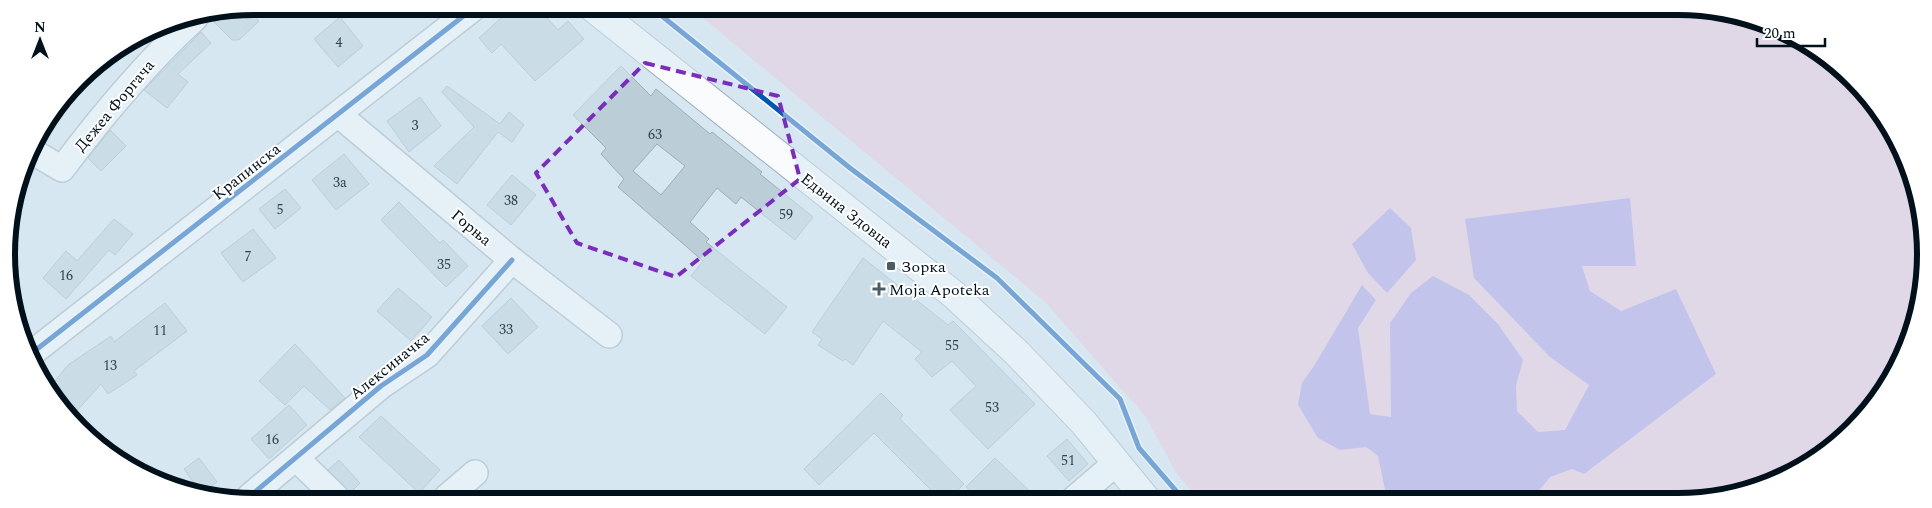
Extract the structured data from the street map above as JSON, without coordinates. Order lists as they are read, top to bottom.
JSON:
{
  "streets": {
    "main road": ["Едвина Здовца"],
    "street": [
      "Дежеа Форгача",
      "Крапинска",
      "Горња",
      "Алексиначка"
    ]
  },
  "crossings": [
    ["Крапинска", "Горња"],
    ["Горња", "Алексиначка"]
  ],
  "places": {
    "transit": ["Зорка"],
    "health": ["Moja Apoteka"]
  },
  "house_numbers": [
    "4",
    "3",
    "63",
    "3a",
    "38",
    "5",
    "59",
    "7",
    "35",
    "16",
    "33",
    "11",
    "55",
    "13",
    "53",
    "16",
    "51"
  ],
  "scale_bar": "20 m",
  "north": "top"
}
